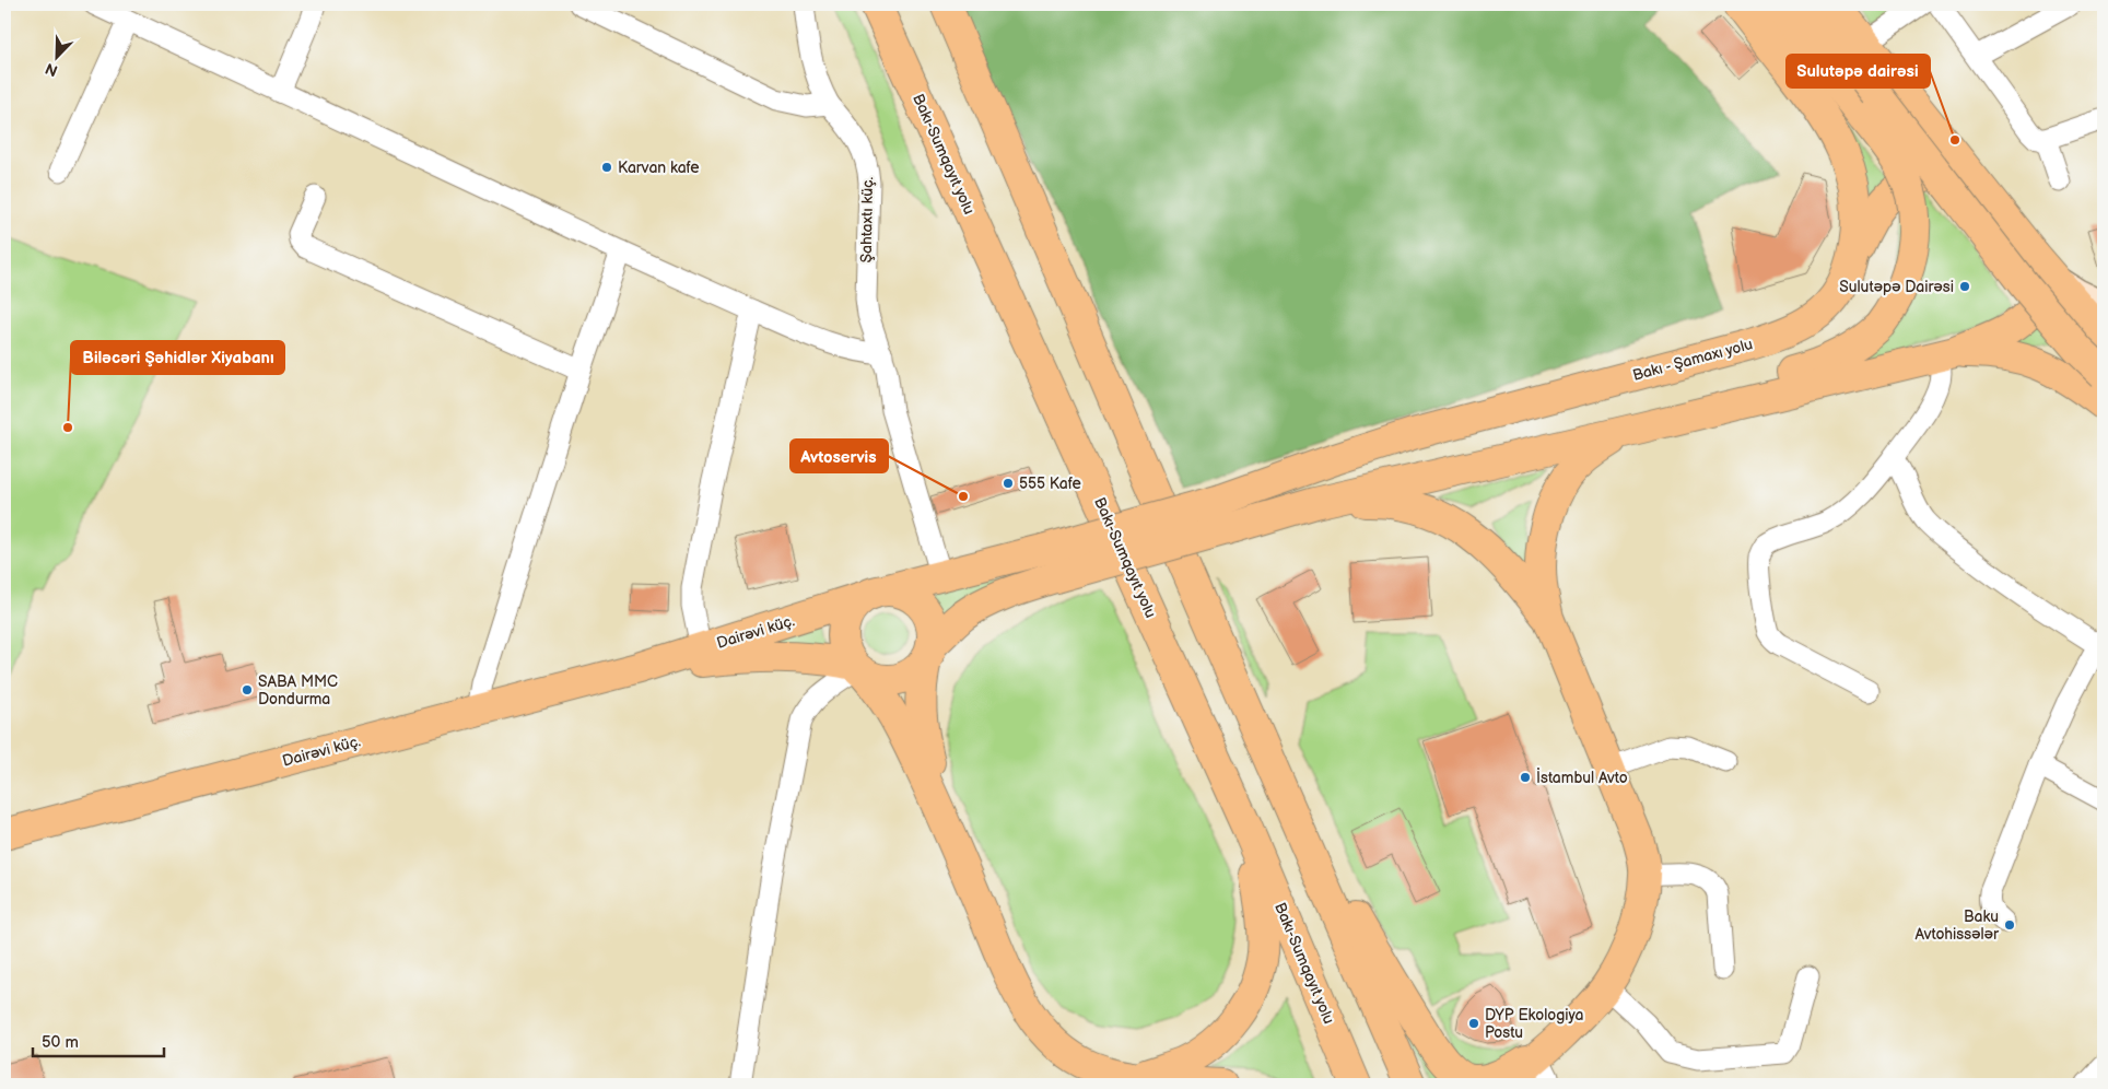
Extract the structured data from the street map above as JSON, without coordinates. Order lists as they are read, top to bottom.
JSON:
{
  "streets": {
    "main road": ["Bakı-Sumqayıt yolu", "Bakı - Şamaxı yolu", "Dairəvi küç."],
    "street": ["Şahtaxtı küç."]
  },
  "crossings": [
    ["Şahtaxtı küç.", "Dairəvi küç."],
    ["Bakı - Şamaxı yolu", "Dairəvi küç."]
  ],
  "places": [
    "Sulutəpə dairəsi",
    "Karvan kafe",
    "Sulutəpə Dairəsi",
    "Biləcəri Şəhidlər Xiyabanı",
    "555 Kafe",
    "Avtoservis",
    "SABA MMC Dondurma",
    "İstambul Avto",
    "Baku Avtohissələr",
    "DYP Ekologiya Postu"
  ],
  "scale_bar": "50 m",
  "north": "bottom left"
}
